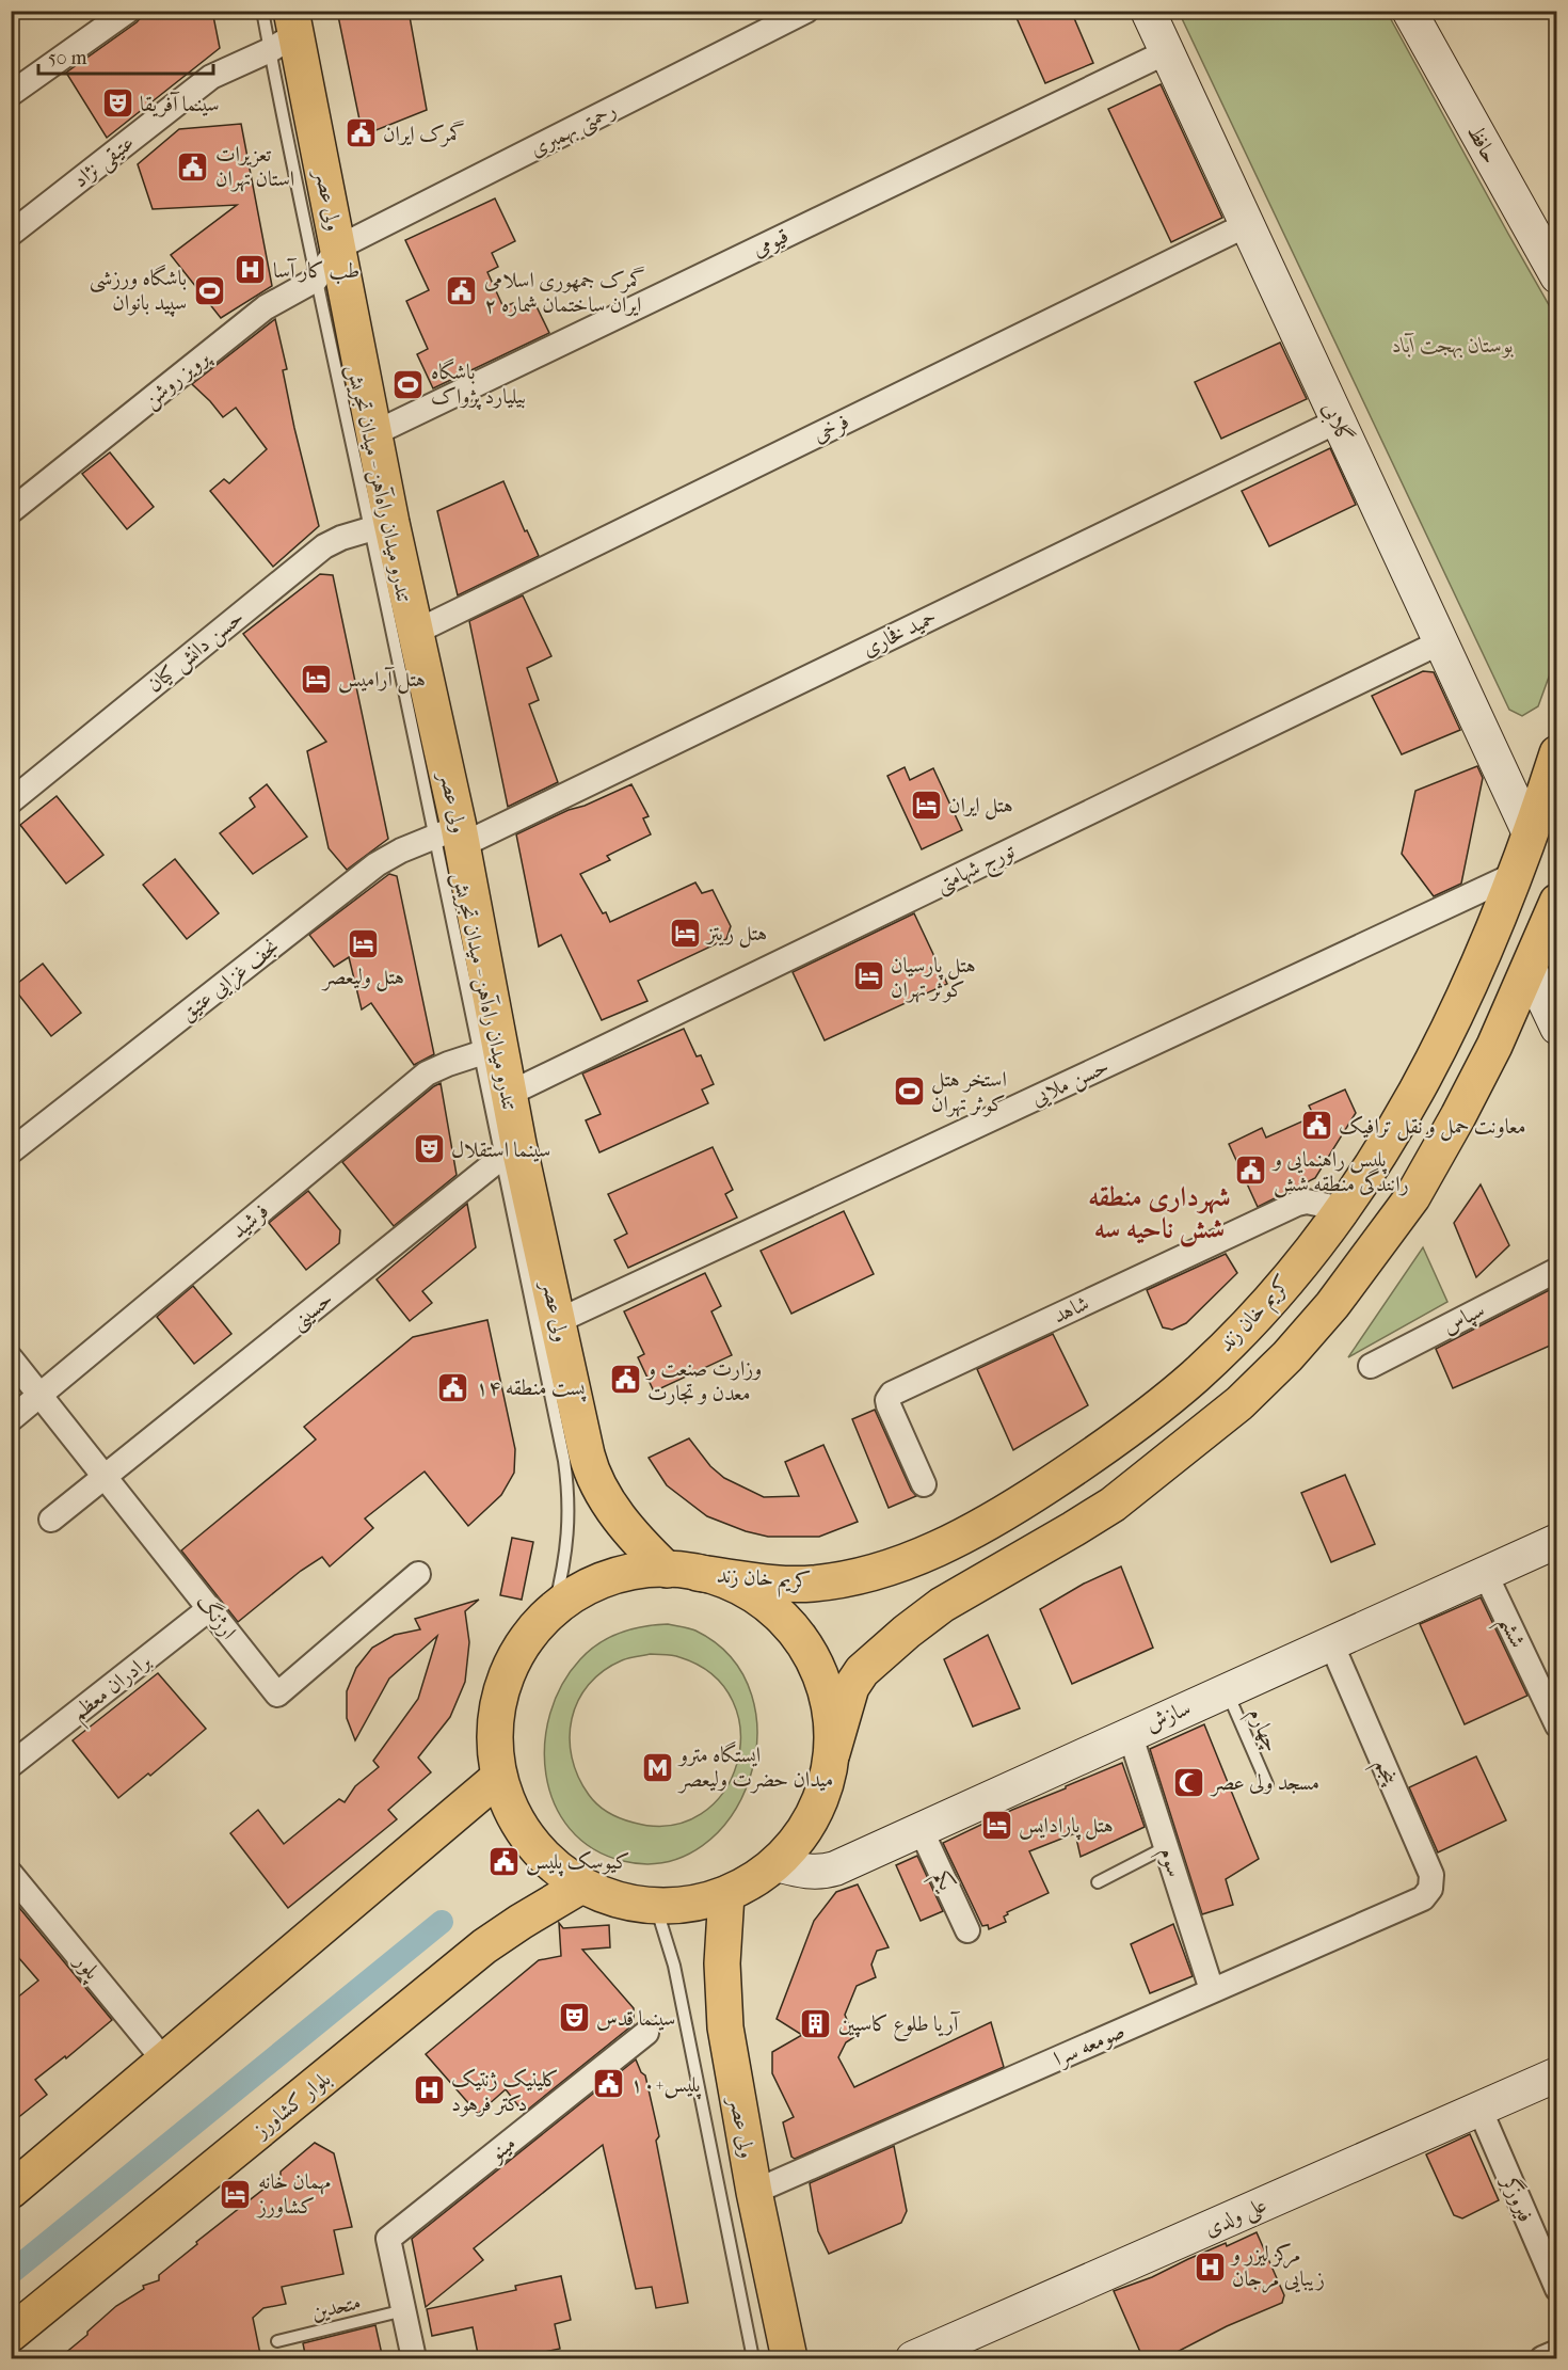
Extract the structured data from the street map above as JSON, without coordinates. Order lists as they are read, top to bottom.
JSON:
{
  "streets": {
    "main road": ["ولی عصر", "کریم خان زند", "بلوار کشاورز"],
    "street": [
      "رحمتی بهمبری",
      "حافظ",
      "عتیقی نژاد",
      "قیومی",
      "پرویز روشن",
      "گلابی",
      "فرخی",
      "حمید فخاری",
      "حسن دانش کیان",
      "تورج شهامتی",
      "نجف غزایی عتیق",
      "حسن ملایی",
      "فرشید",
      "شاهد",
      "حسینی",
      "سپاس",
      "ارژنگ",
      "ششم",
      "برادران معظم",
      "سازش",
      "پنجم",
      "سوم",
      "یکم",
      "پلور",
      "صومعه سرا",
      "مینو",
      "فیروزگر",
      "علی ولدی"
    ],
    "lane": ["تندرو میدان راه‌آهن - میدان تجریش", "چهارم", "متحدین"]
  },
  "crossings": [
    ["رحمتی بهمبری", "ولی عصر"],
    ["رحمتی بهمبری", "پرویز روشن"],
    ["عتیقی نژاد", "ولی عصر"],
    ["عتیقی نژاد", "تندرو میدان راه‌آهن - میدان تجریش"],
    ["ولی عصر", "قیومی"],
    ["ولی عصر", "پرویز روشن"],
    ["ولی عصر", "فرخی"],
    ["ولی عصر", "تندرو میدان راه‌آهن - میدان تجریش"],
    ["ولی عصر", "حمید فخاری"],
    ["ولی عصر", "حسن دانش کیان"],
    ["ولی عصر", "تورج شهامتی"],
    ["ولی عصر", "نجف غزایی عتیق"],
    ["ولی عصر", "حسن ملایی"],
    ["ولی عصر", "فرشید"],
    ["ولی عصر", "حسینی"],
    ["ولی عصر", "کریم خان زند"],
    ["ولی عصر", "صومعه سرا"],
    ["قیومی", "گلابی"],
    ["پرویز روشن", "تندرو میدان راه‌آهن - میدان تجریش"],
    ["گلابی", "فرخی"],
    ["گلابی", "حمید فخاری"],
    ["گلابی", "تورج شهامتی"],
    ["گلابی", "کریم خان زند"],
    ["تندرو میدان راه‌آهن - میدان تجریش", "حمید فخاری"],
    ["تندرو میدان راه‌آهن - میدان تجریش", "حسن دانش کیان"],
    ["تندرو میدان راه‌آهن - میدان تجریش", "نجف غزایی عتیق"],
    ["تندرو میدان راه‌آهن - میدان تجریش", "فرشید"],
    ["تندرو میدان راه‌آهن - میدان تجریش", "حسینی"],
    ["تندرو میدان راه‌آهن - میدان تجریش", "کریم خان زند"],
    ["حمید فخاری", "نجف غزایی عتیق"],
    ["حسن ملایی", "کریم خان زند"],
    ["فرشید", "ارژنگ"],
    ["شاهد", "کریم خان زند"],
    ["حسینی", "ارژنگ"],
    ["ارژنگ", "برادران معظم"],
    ["ششم", "سازش"],
    ["سازش", "چهارم"],
    ["سازش", "پنجم"],
    ["سازش", "سوم"],
    ["سازش", "یکم"],
    ["پنجم", "صومعه سرا"],
    ["سوم", "صومعه سرا"],
    ["مینو", "متحدین"],
    ["فیروزگر", "علی ولدی"]
  ],
  "districts": ["شهرداری منطقه شش ناحیه سه"],
  "parks": ["بوستان بهجت آباد"],
  "places": {
    "theatre": ["سینما آفریقا", "سینما استقلال", "سینما قدس"],
    "public building": [
      "گمرک ایران",
      "تعزیرات استان تهران",
      "گمرک جمهوری اسلامی ایران ساختمان شماره ۲",
      "معاونت حمل و نقل ترافیک",
      "پلیس راهنمایی و رانندگی منطقه شش",
      "وزارت صنعت و معدن و تجارت",
      "پست منطقه ۱۴",
      "کیوسک پلیس",
      "پلیس+۱۰"
    ],
    "hospital": ["طب کار آسا", "کلینیک ژنتیک دکتر فرهود", "مرکز لیزر و زیبایی مرجان"],
    "sports": ["باشگاه ورزشی سپید بانوان", "باشگاه بیلیارد پژواک", "استخر هتل کوثر تهران"],
    "hotel": [
      "هتل آرامیس",
      "هتل ايران",
      "هتل ریتز",
      "هتل ولیعصر",
      "هتل پارسیان کوثر تهران",
      "هتل پارادایس",
      "مهمان خانه كشاورز"
    ],
    "metro station": ["ایستگاه مترو میدان حضرت ولیعصر"],
    "mosque": ["مسجد ولی عصر"],
    "building": ["آریا طلوع کاسپین"]
  },
  "scale_bar": "50 m"
}
